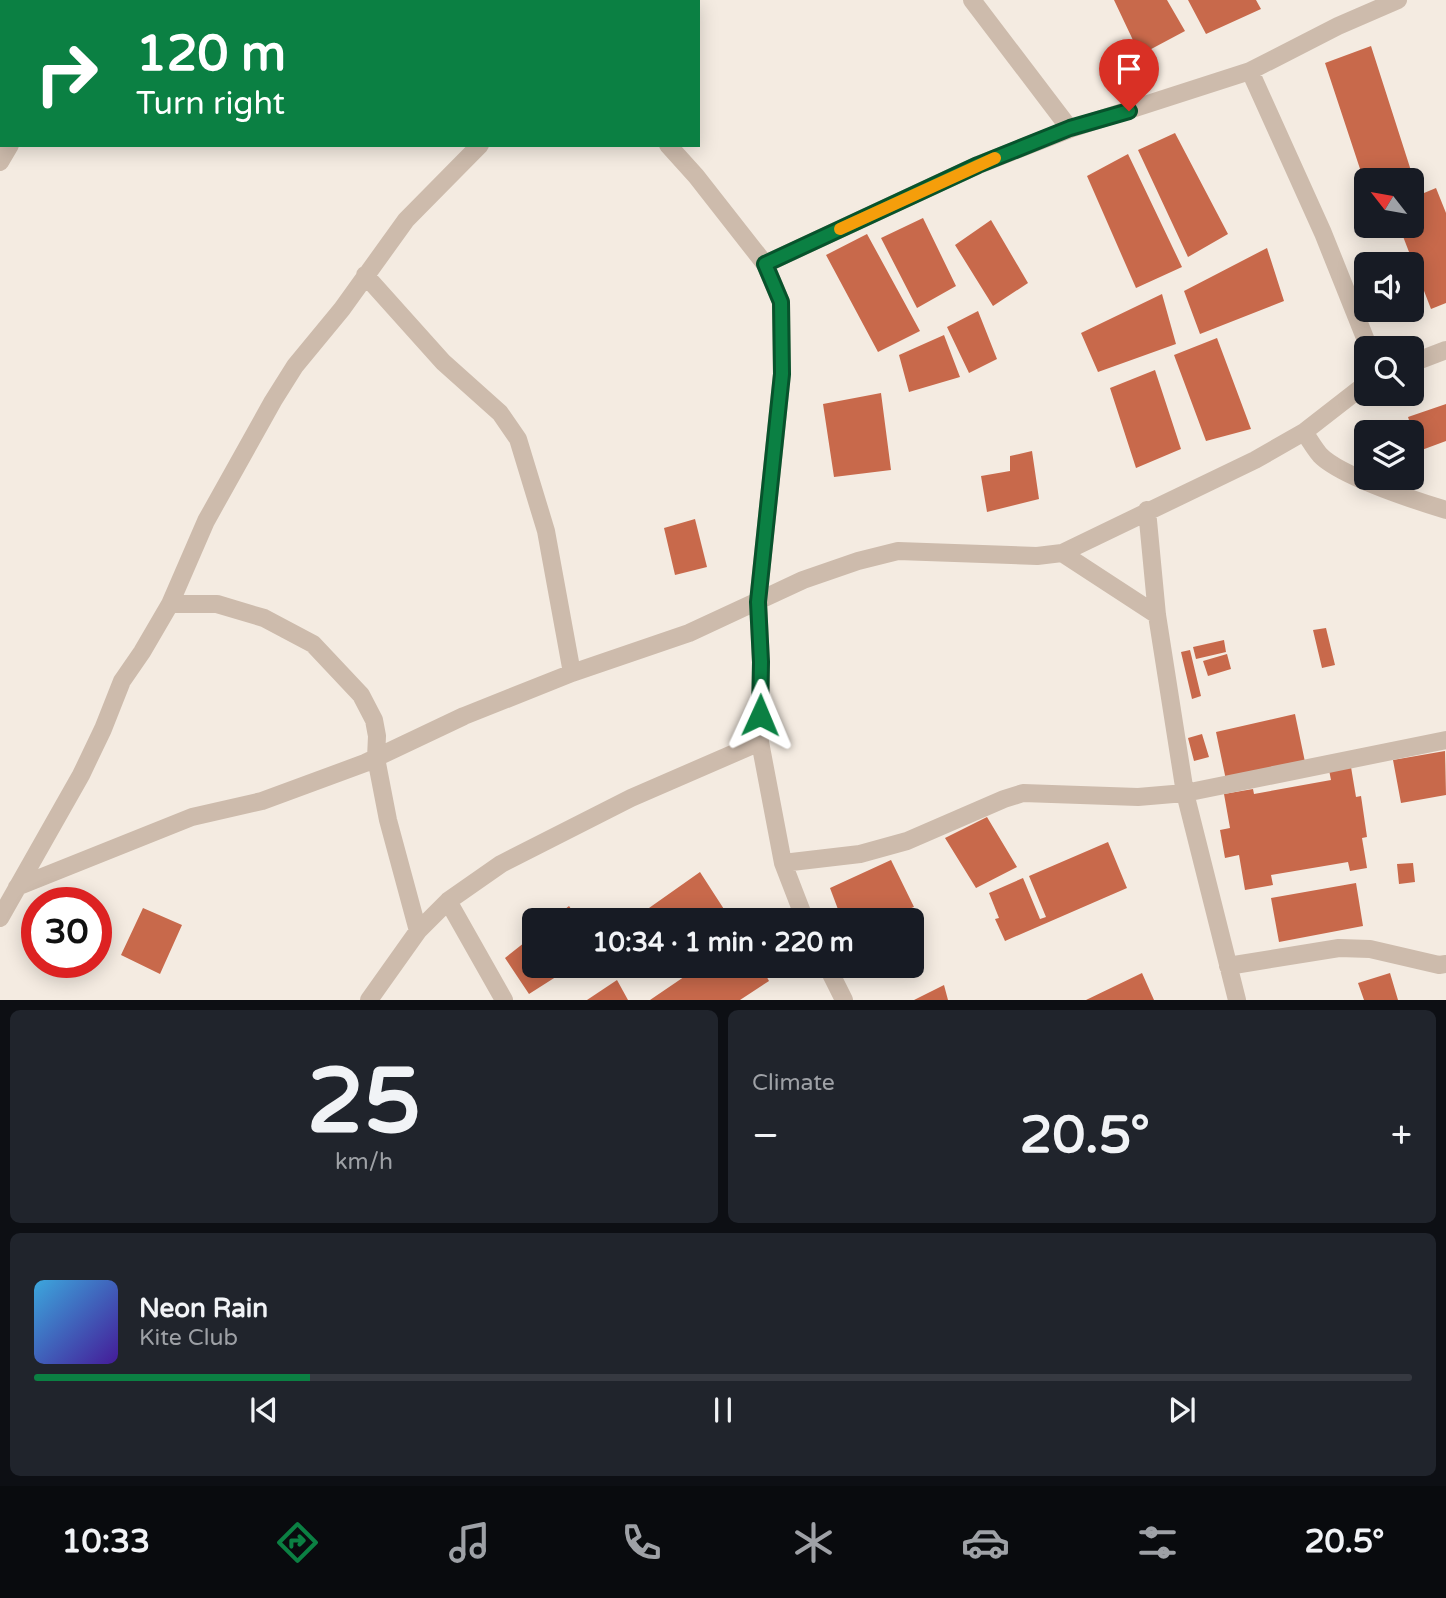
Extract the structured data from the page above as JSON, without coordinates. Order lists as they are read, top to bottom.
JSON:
{
  "north": "top left",
  "page": {
    "turn": ["120 m", "Turn right"],
    "limit": "30",
    "trip": "10:34 · 1 min · 220 m",
    "tile": [
      ["25", "km/h"],
      "Climate"
    ],
    "heat": ["−", "20.5°", "+"],
    "song": ["Neon Rain", "Kite Club"],
    "tabs": ["10:33", "20.5°"]
  }
}
